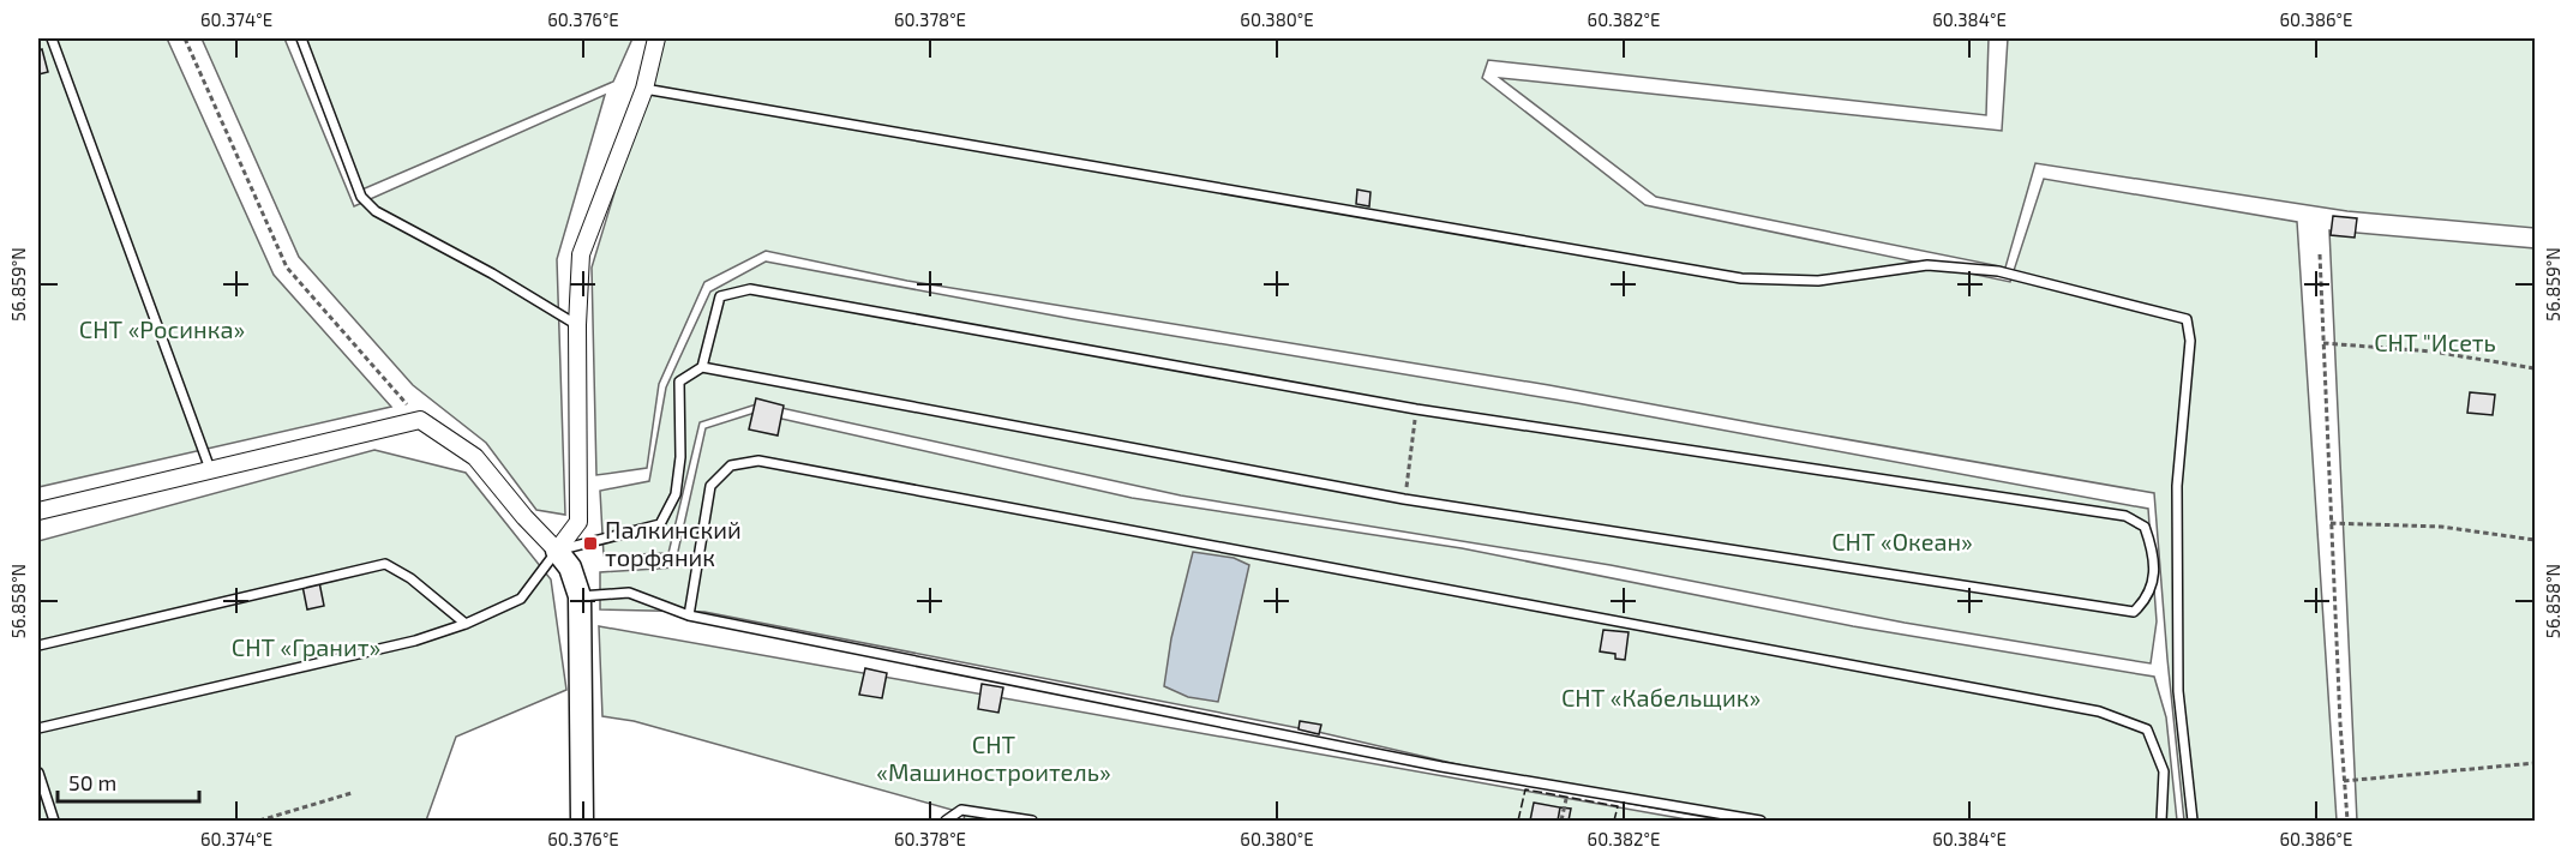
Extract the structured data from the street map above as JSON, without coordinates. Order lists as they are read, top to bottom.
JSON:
{
  "parks": [
    "СНТ «Росинка»",
    "СНТ \"Исеть",
    "СНТ «Океан»",
    "СНТ «Гранит»",
    "СНТ «Кабельщик»",
    "СНТ «Машиностроитель»"
  ],
  "places": {
    "transit": ["Палкинский торфяник"]
  },
  "scale_bar": "50 m",
  "coordinates": [
    "60.374°E",
    "60.376°E",
    "60.378°E",
    "60.380°E",
    "60.382°E",
    "60.384°E",
    "60.386°E",
    "56.859°N",
    "56.858°N"
  ]
}
